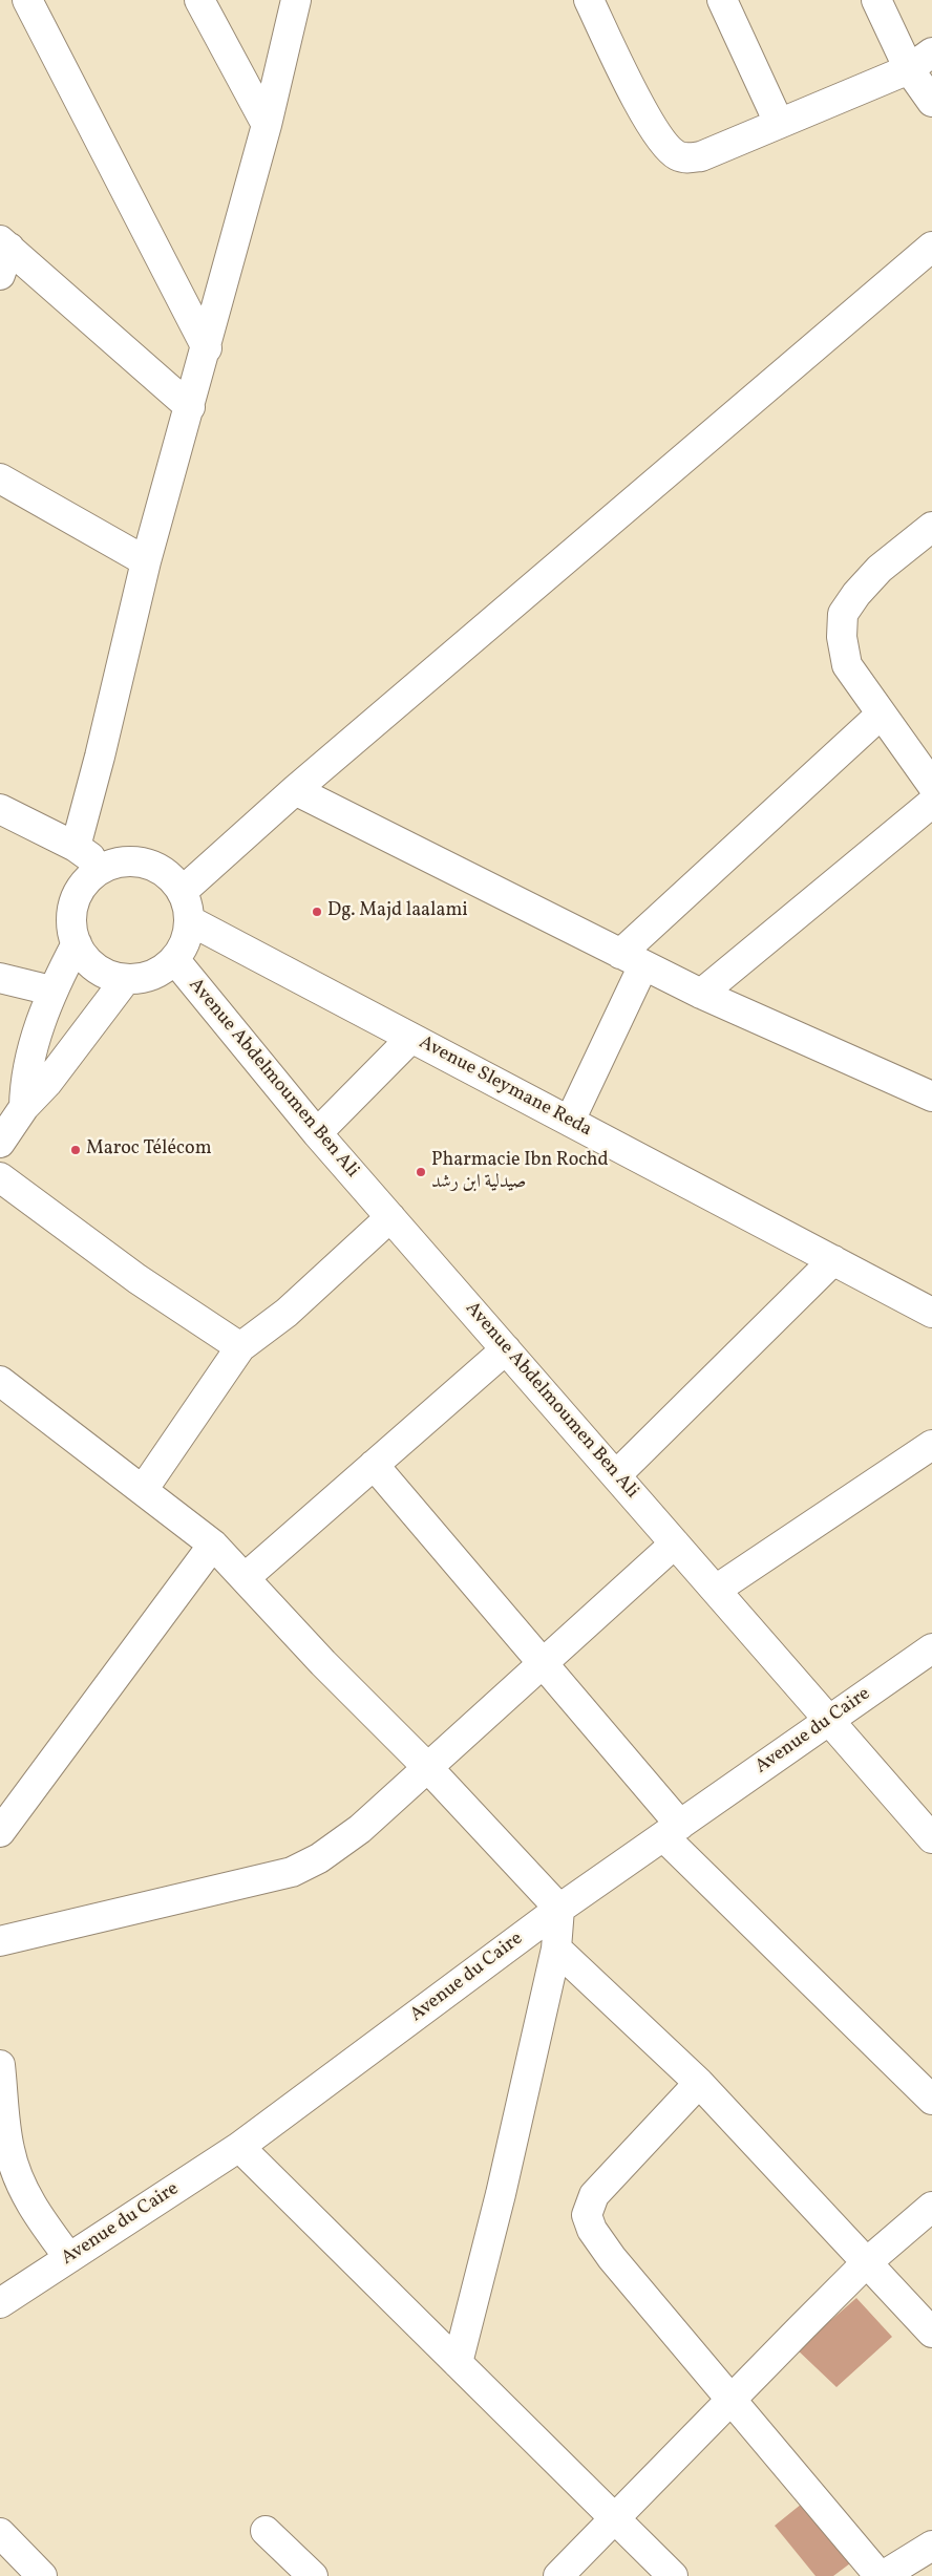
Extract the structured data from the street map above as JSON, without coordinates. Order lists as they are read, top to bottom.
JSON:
{
  "streets": {
    "street": ["Avenue Abdelmoumen Ben Ali", "Avenue Sleymane Reda", "Avenue du Caire"]
  },
  "crossings": [
    ["Avenue Abdelmoumen Ben Ali", "Avenue Sleymane Reda"],
    ["Avenue Abdelmoumen Ben Ali", "Avenue du Caire"]
  ],
  "places": ["Dg. Majd laalami", "Maroc Télécom", "Pharmacie Ibn Rochd صيدلية ابن رشد"]
}
